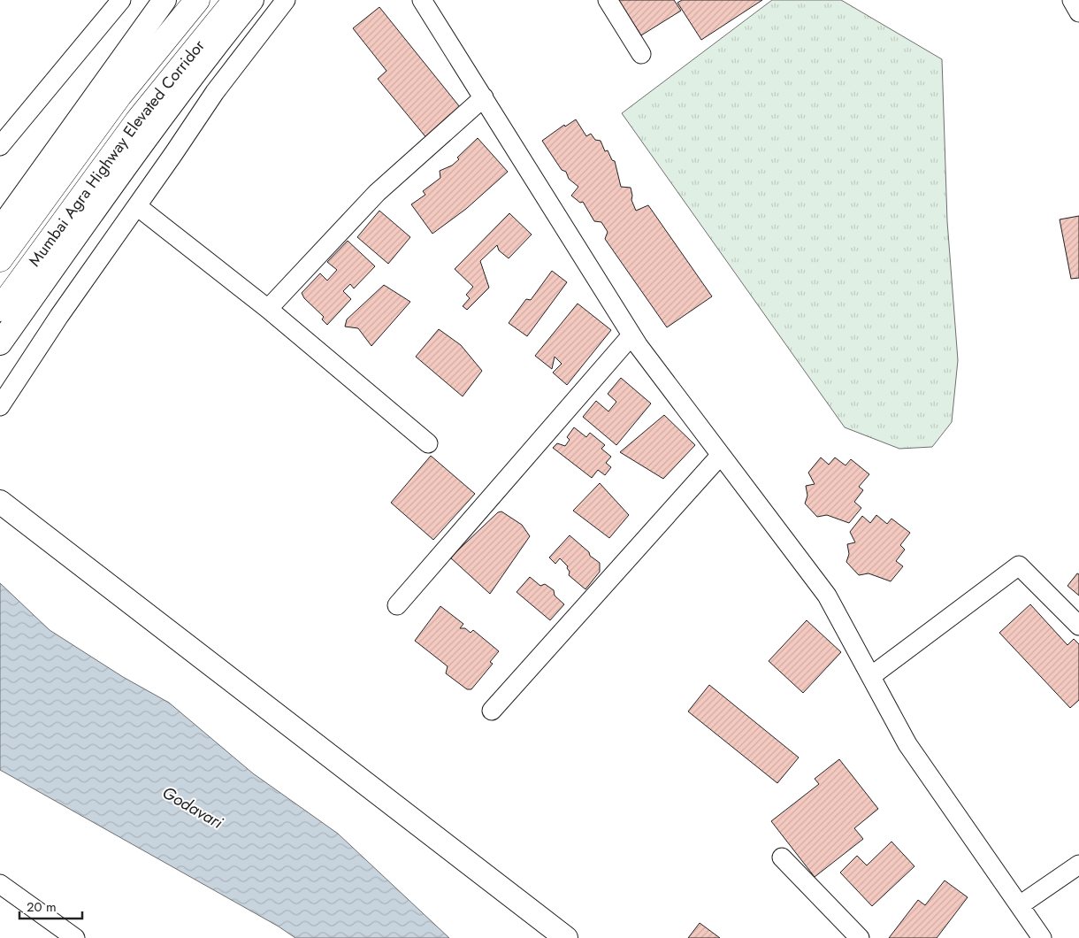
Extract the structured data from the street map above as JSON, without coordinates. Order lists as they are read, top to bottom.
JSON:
{
  "streets": {
    "highway": ["Mumbai Agra Highway Elevated Corridor"]
  },
  "water": ["Godavari"],
  "scale_bar": "20 m"
}
